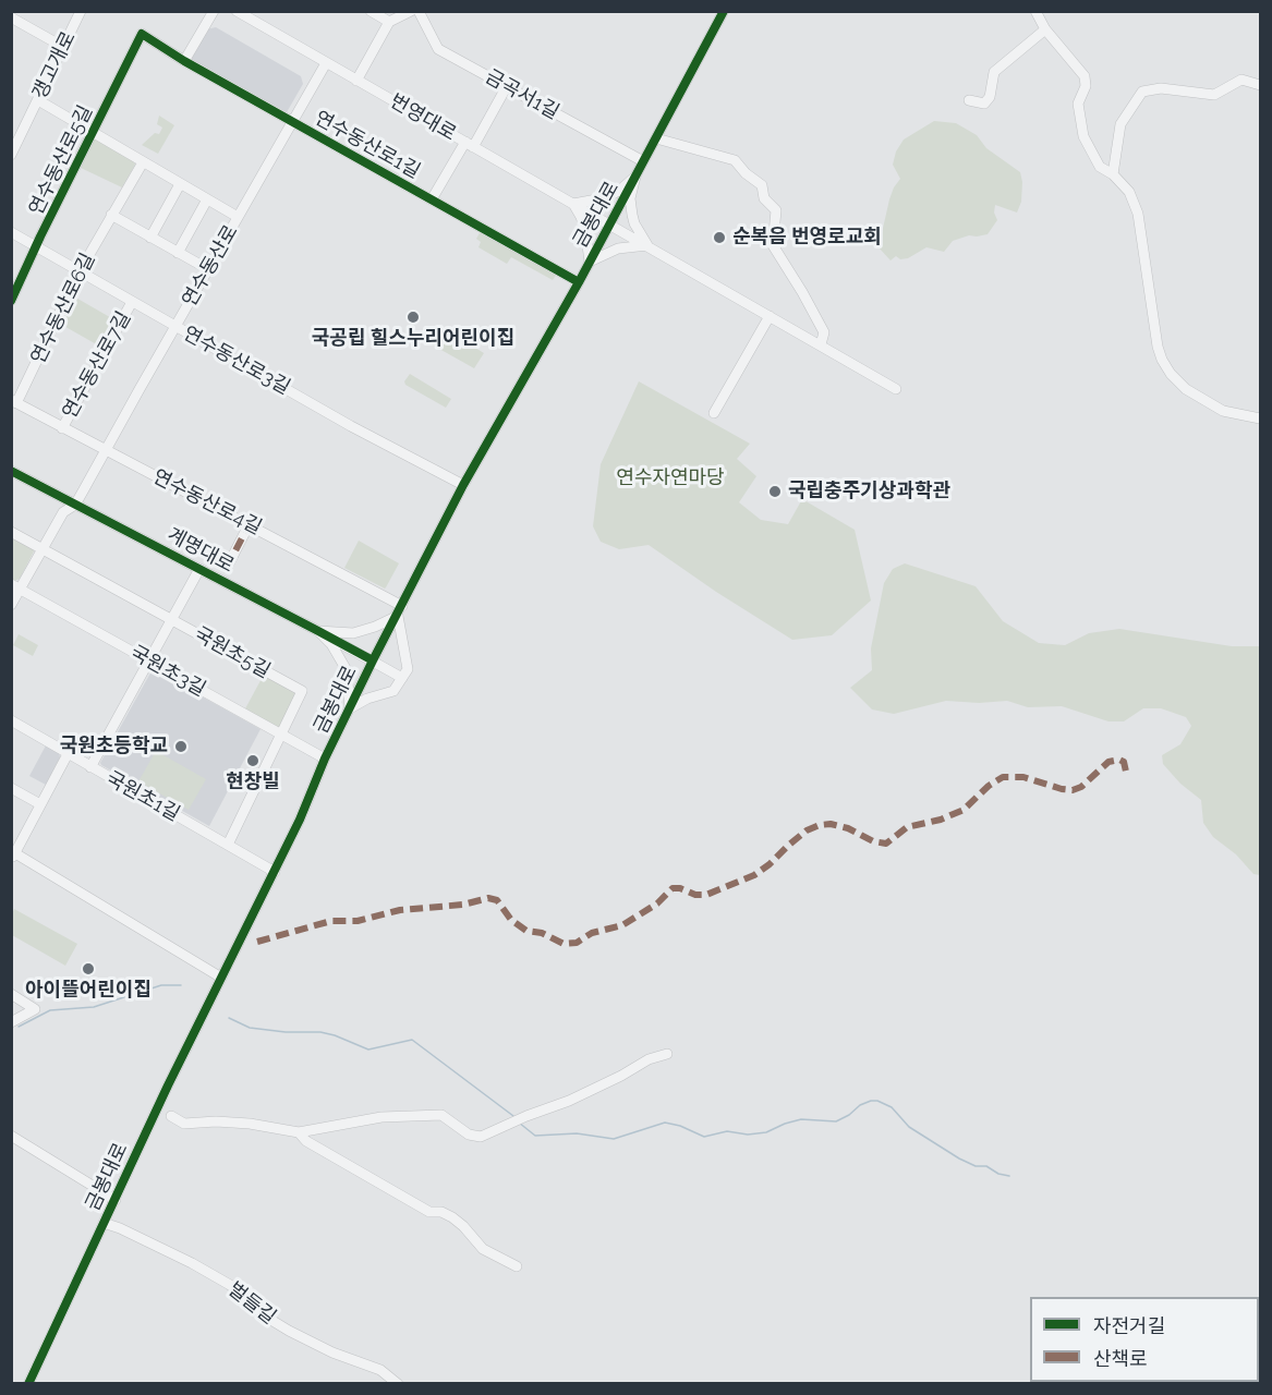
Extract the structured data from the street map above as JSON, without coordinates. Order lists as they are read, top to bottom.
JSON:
{
  "streets": {
    "street": [
      "갱고개로",
      "금곡서1길",
      "번영대로",
      "연수동산로1길",
      "연수동산로5길",
      "금봉대로",
      "연수동산로",
      "연수동산로6길",
      "연수동산로3길",
      "연수동산로7길",
      "연수동산로4길",
      "계명대로",
      "국원초5길",
      "국원초3길",
      "국원초1길",
      "벌들길"
    ]
  },
  "crossings": [
    ["금곡서1길", "금봉대로"],
    ["번영대로", "금봉대로"],
    ["번영대로", "연수동산로"],
    ["연수동산로1길", "연수동산로5길"],
    ["연수동산로1길", "금봉대로"],
    ["연수동산로1길", "연수동산로"],
    ["연수동산로5길", "연수동산로3길"],
    ["금봉대로", "연수동산로3길"],
    ["금봉대로", "연수동산로4길"],
    ["금봉대로", "계명대로"],
    ["금봉대로", "국원초3길"],
    ["금봉대로", "국원초1길"],
    ["금봉대로", "벌들길"],
    ["연수동산로", "연수동산로3길"],
    ["연수동산로", "연수동산로4길"],
    ["연수동산로", "계명대로"],
    ["연수동산로", "국원초5길"],
    ["연수동산로", "국원초3길"],
    ["연수동산로6길", "연수동산로3길"],
    ["연수동산로6길", "연수동산로4길"],
    ["연수동산로3길", "연수동산로7길"],
    ["연수동산로7길", "연수동산로4길"],
    ["국원초5길", "국원초3길"],
    ["국원초5길", "국원초1길"]
  ],
  "parks": ["연수자연마당"],
  "places": [
    "순복음 번영로교회",
    "국공립 힐스누리어린이집",
    "국립충주기상과학관",
    "국원초등학교",
    "현창빌",
    "아이뜰어린이집"
  ],
  "legend": ["자전거길", "산책로"]
}
